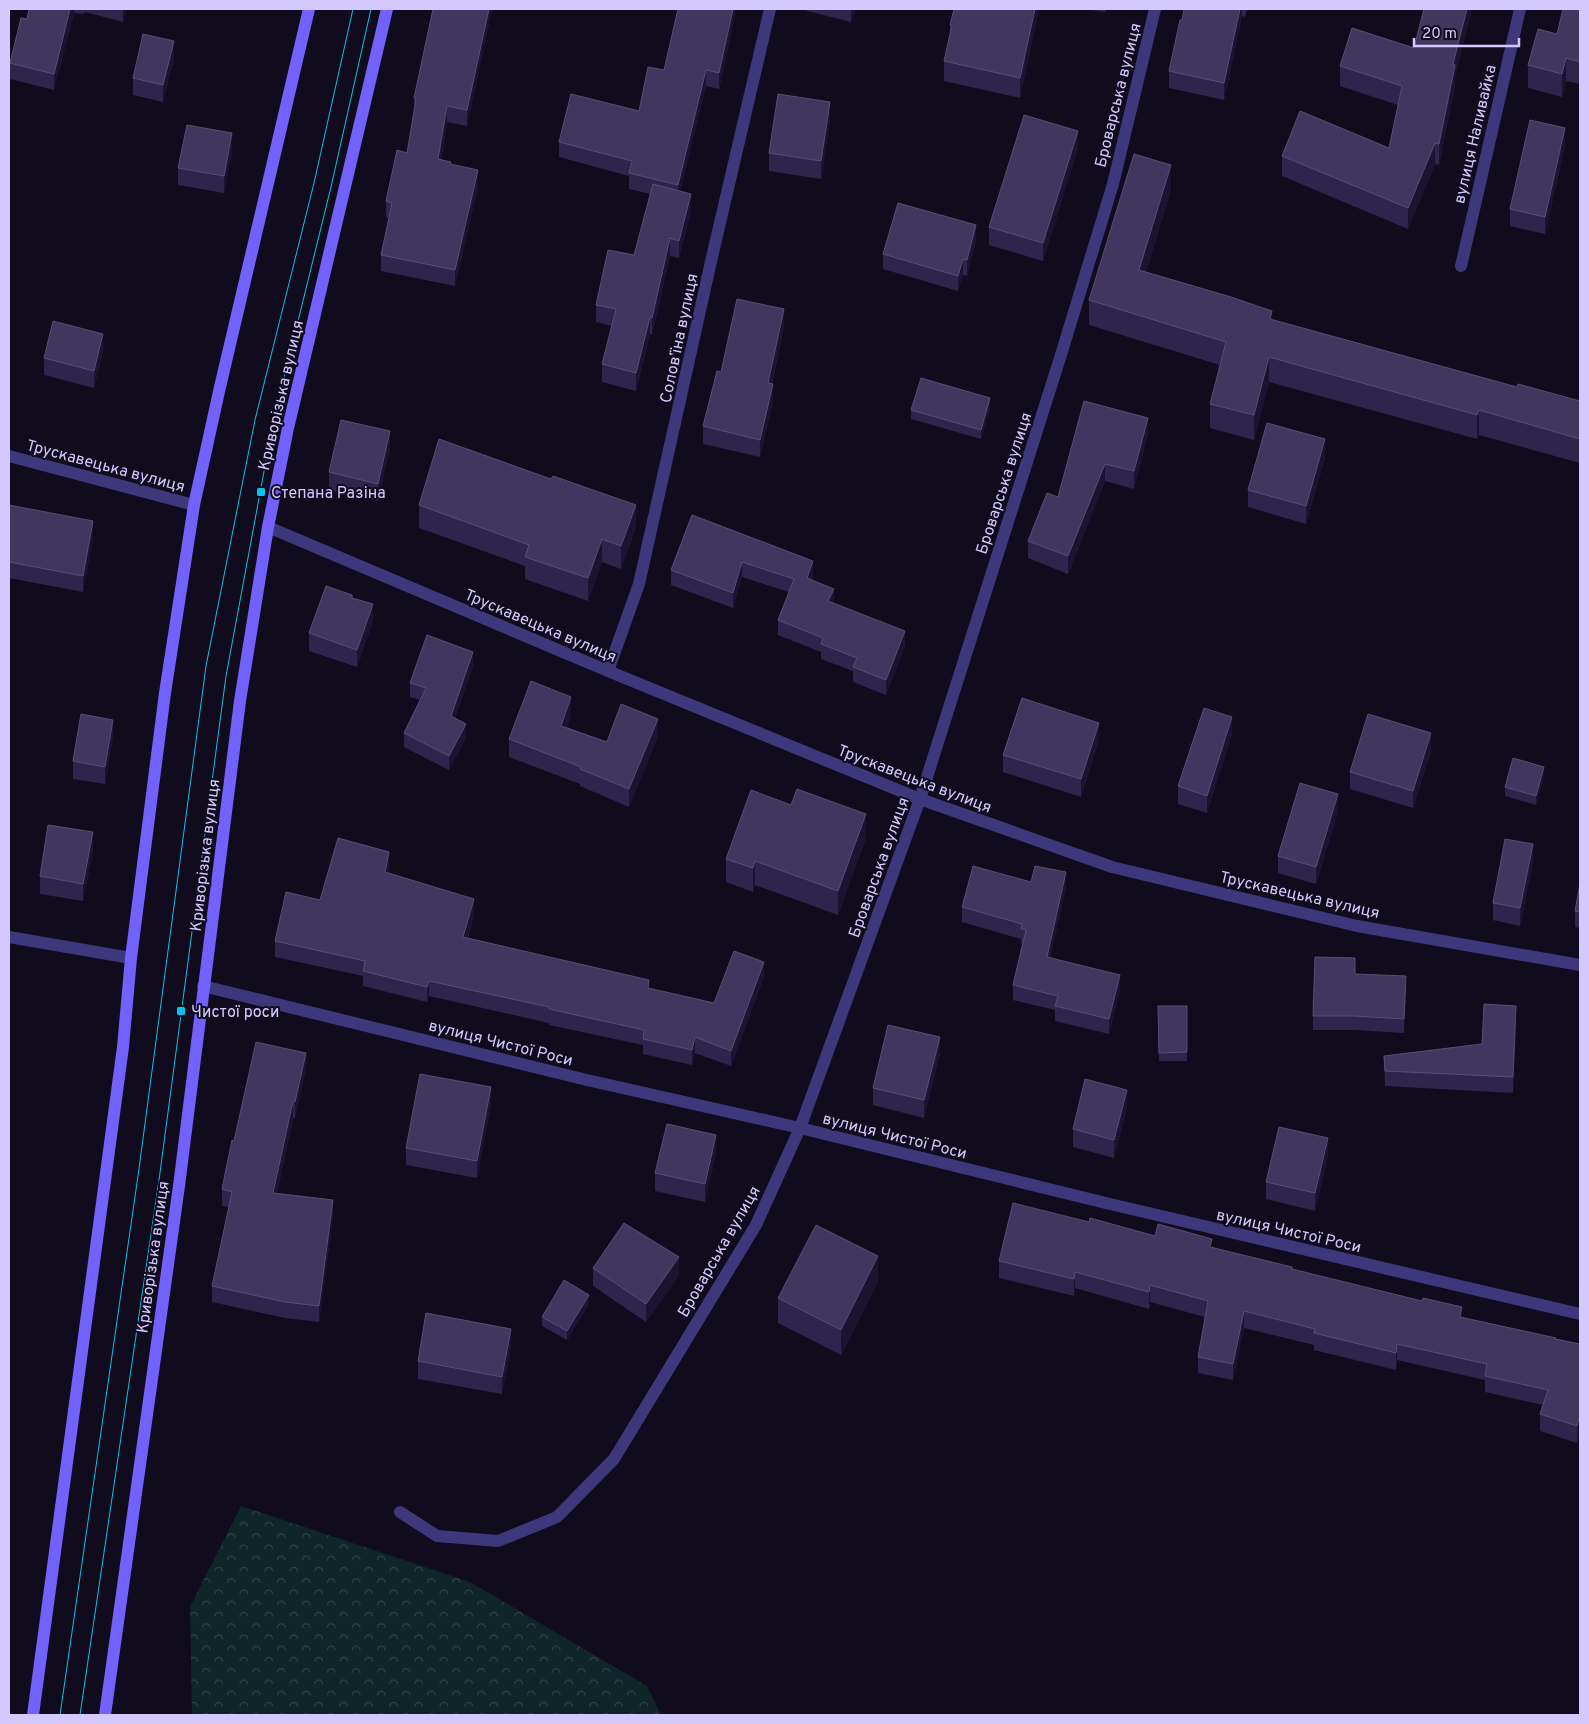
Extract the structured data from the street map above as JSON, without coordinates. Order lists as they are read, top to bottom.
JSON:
{
  "streets": {
    "main road": ["Криворізька вулиця"],
    "street": [
      "Броварська вулиця",
      "вулиця Наливайка",
      "Соловʼїна вулиця",
      "Трускавецька вулиця",
      "вулиця Чистої Роси"
    ]
  },
  "crossings": [
    ["Броварська вулиця", "Трускавецька вулиця"],
    ["Броварська вулиця", "вулиця Чистої Роси"],
    ["Соловʼїна вулиця", "Трускавецька вулиця"],
    ["Криворізька вулиця", "Трускавецька вулиця"],
    ["Криворізька вулиця", "вулиця Чистої Роси"]
  ],
  "places": {
    "transit": ["Степана Разіна", "Чистої роси"]
  },
  "scale_bar": "20 m"
}
